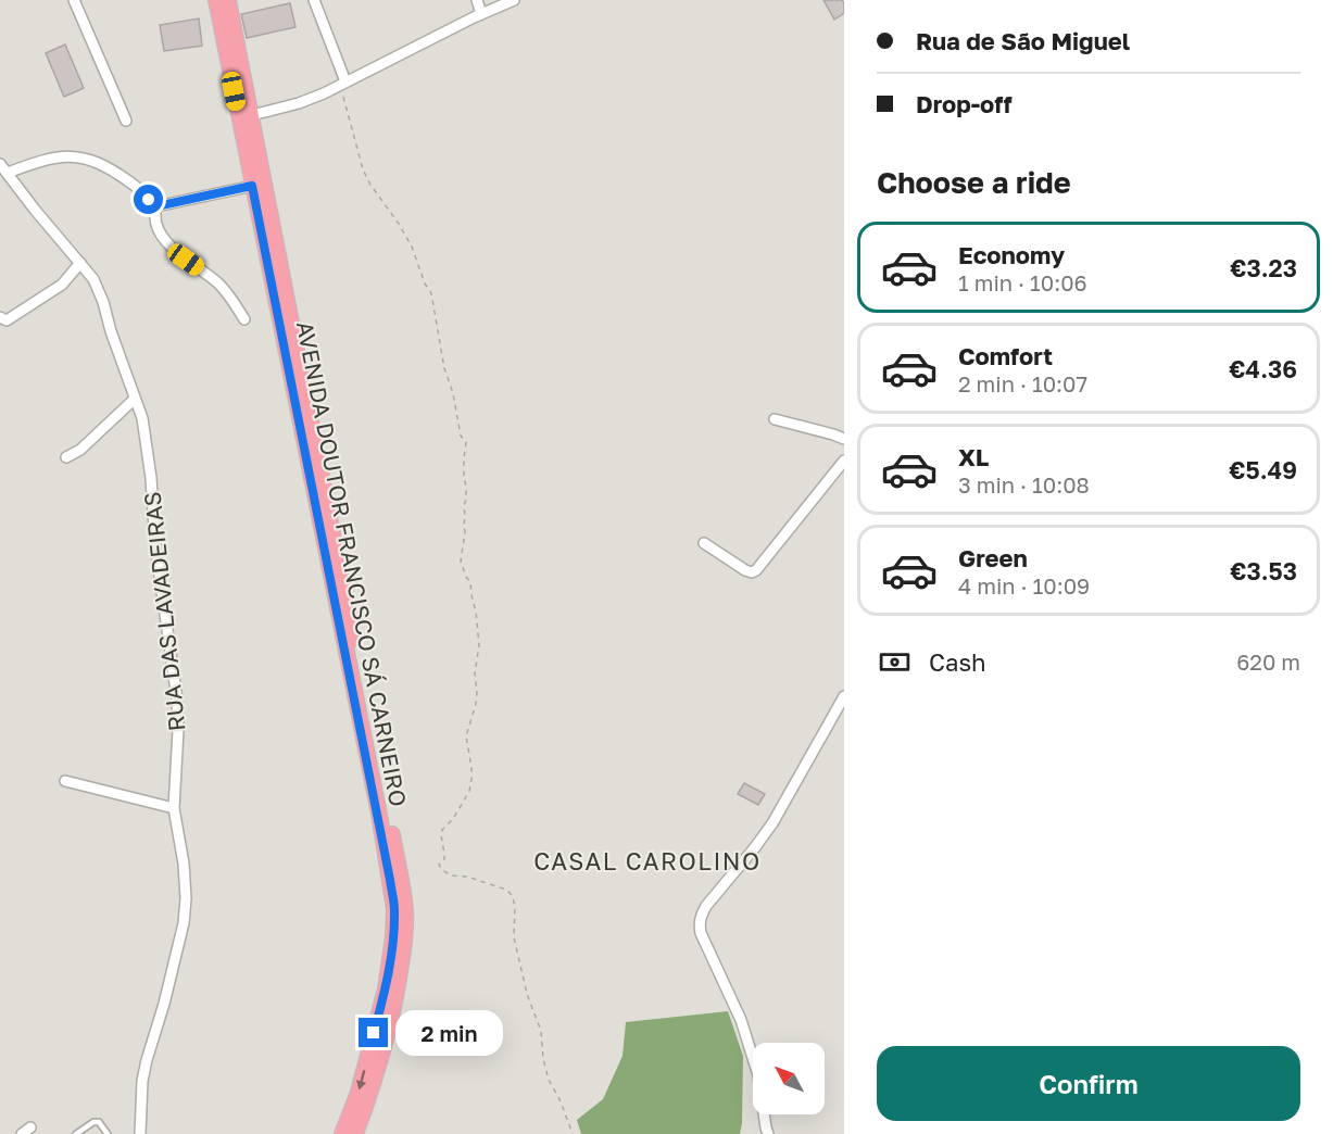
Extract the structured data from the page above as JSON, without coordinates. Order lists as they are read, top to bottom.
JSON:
{
  "streets": {
    "main road": ["AVENIDA DOUTOR FRANCISCO SÁ CARNEIRO"],
    "street": ["RUA DAS LAVADEIRAS"]
  },
  "districts": ["CASAL CAROLINO"],
  "north": "top left",
  "page": {
    "banner": ["Rua de São Miguel", "Drop-off"],
    "heading": "Choose a ride",
    "list": [
      {
        "name": "Economy",
        "note": "1 min · 10:06",
        "value": "€3.23"
      },
      {
        "name": "Comfort",
        "note": "2 min · 10:07",
        "value": "€4.36"
      },
      {
        "name": "XL",
        "note": "3 min · 10:08",
        "value": "€5.49"
      },
      {
        "name": "Green",
        "note": "4 min · 10:09",
        "value": "€3.53"
      }
    ],
    "pay": ["Cash", "620 m"],
    "bubble": "2 min",
    "buttons": "Confirm"
  }
}
